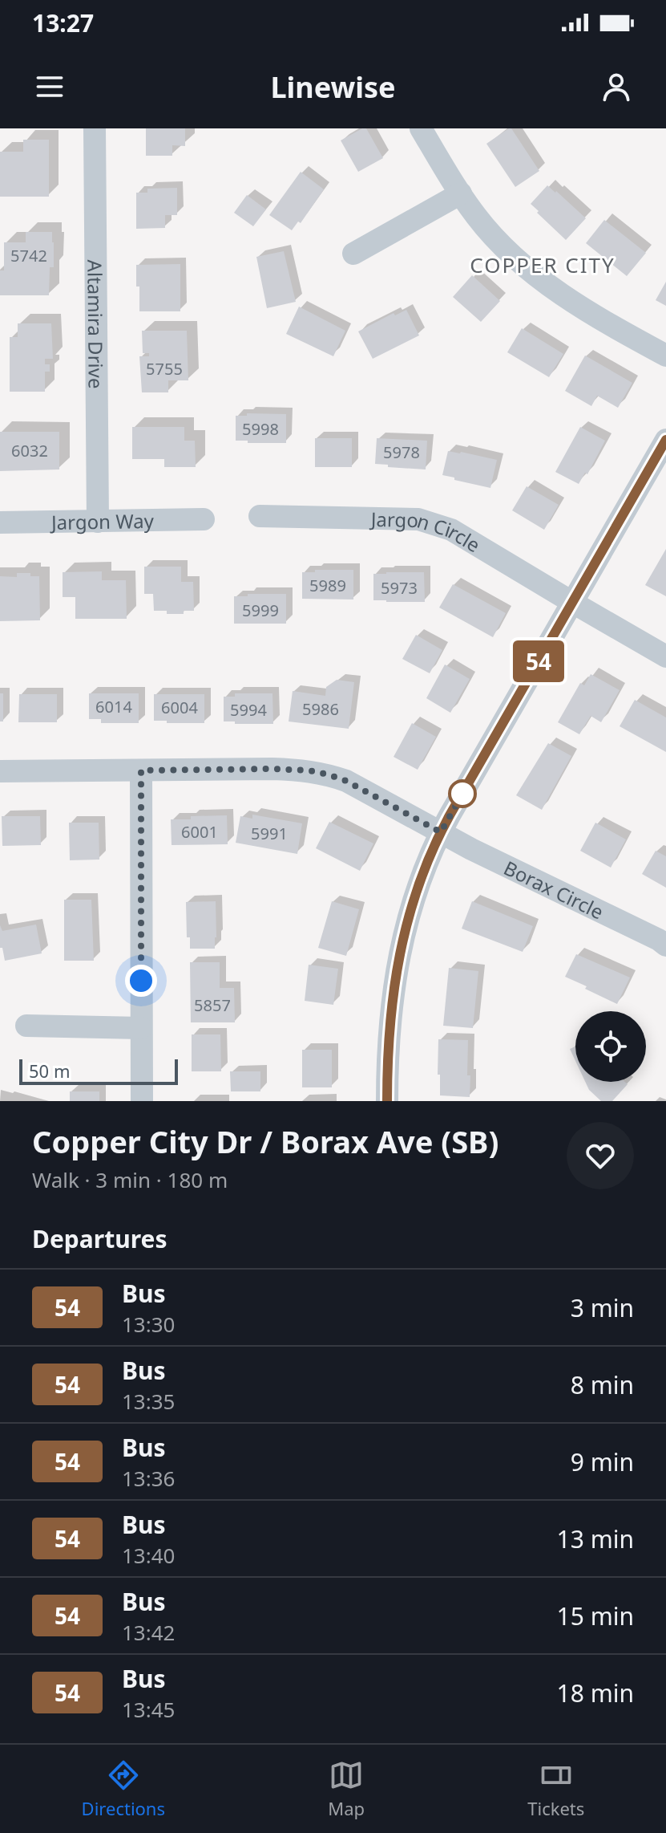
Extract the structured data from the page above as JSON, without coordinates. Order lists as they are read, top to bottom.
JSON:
{
  "streets": {
    "street": [
      "Altamira Drive",
      "Jargon Way",
      "Jargon Circle",
      "Borax Circle"
    ]
  },
  "crossings": [
    ["Altamira Drive", "Jargon Way"]
  ],
  "districts": ["COPPER CITY"],
  "lines": ["bus line 54"],
  "house_numbers": [
    "5742",
    "5755",
    "5998",
    "6032",
    "5978",
    "5989",
    "5973",
    "5999",
    "6014",
    "6004",
    "5986",
    "5994",
    "6001",
    "5991",
    "5857"
  ],
  "scale_bar": "50 m",
  "page": {
    "status": "13:27",
    "header": "Linewise",
    "on_map": "54",
    "scale": "50 m",
    "heading": [
      ["Copper City Dr / Borax Ave (SB)", "Walk · 3 min · 180 m"],
      "Departures"
    ],
    "list": [
      {
        "mark": "54",
        "name": "Bus",
        "note": "13:30",
        "value": "3 min"
      },
      {
        "mark": "54",
        "name": "Bus",
        "note": "13:35",
        "value": "8 min"
      },
      {
        "mark": "54",
        "name": "Bus",
        "note": "13:36",
        "value": "9 min"
      },
      {
        "mark": "54",
        "name": "Bus",
        "note": "13:40",
        "value": "13 min"
      },
      {
        "mark": "54",
        "name": "Bus",
        "note": "13:42",
        "value": "15 min"
      },
      {
        "mark": "54",
        "name": "Bus",
        "note": "13:45",
        "value": "18 min"
      }
    ],
    "tabs": ["Directions", "Map", "Tickets"]
  }
}
